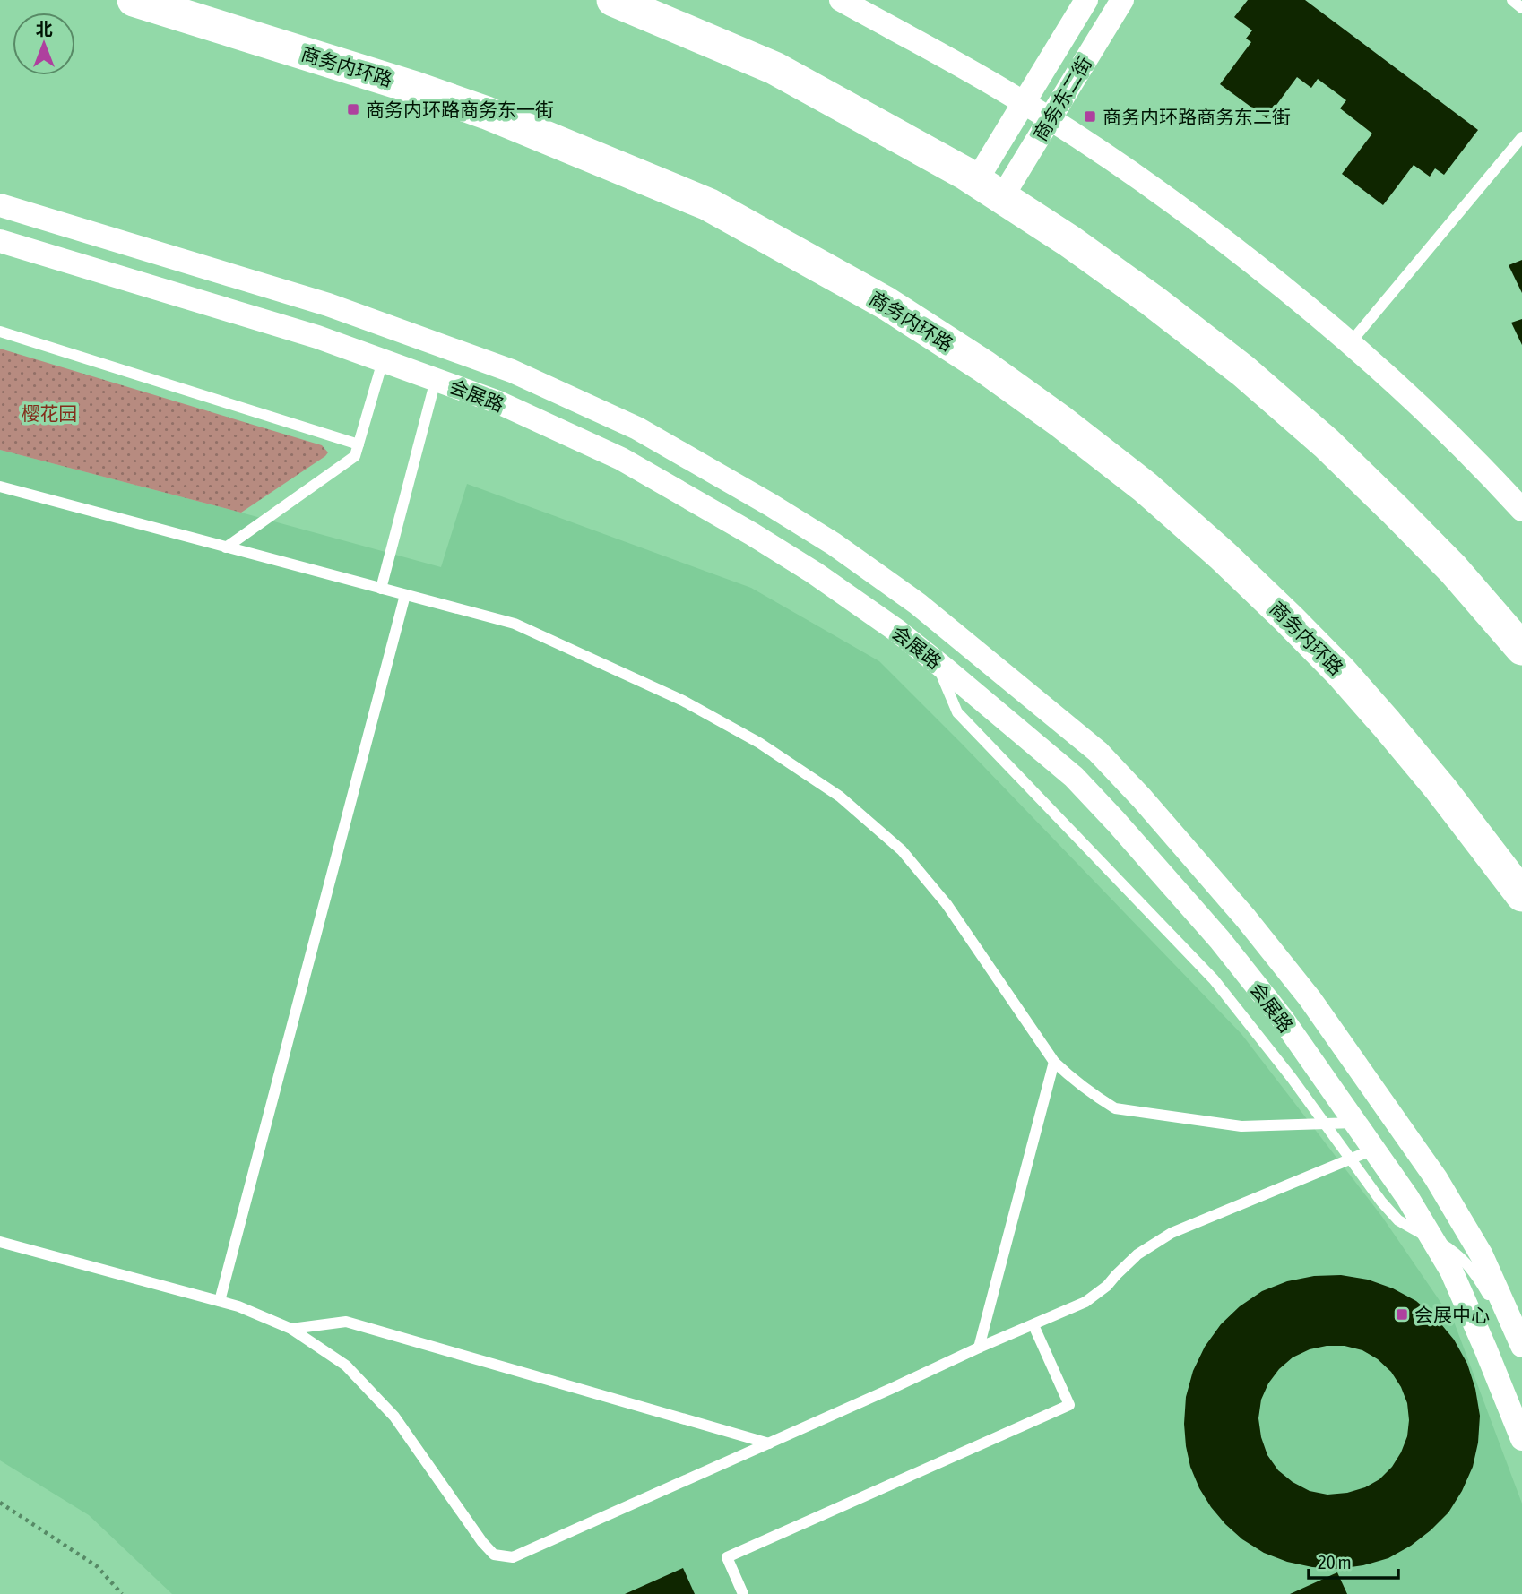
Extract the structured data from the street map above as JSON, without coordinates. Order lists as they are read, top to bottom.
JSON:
{
  "streets": {
    "street": ["商务内环路", "商务东二街", "会展路"]
  },
  "parks": ["樱花园"],
  "places": {
    "transit": ["商务内环路商务东一街", "商务内环路商务东二街", "会展中心"]
  },
  "scale_bar": "20 m",
  "north": "top"
}
